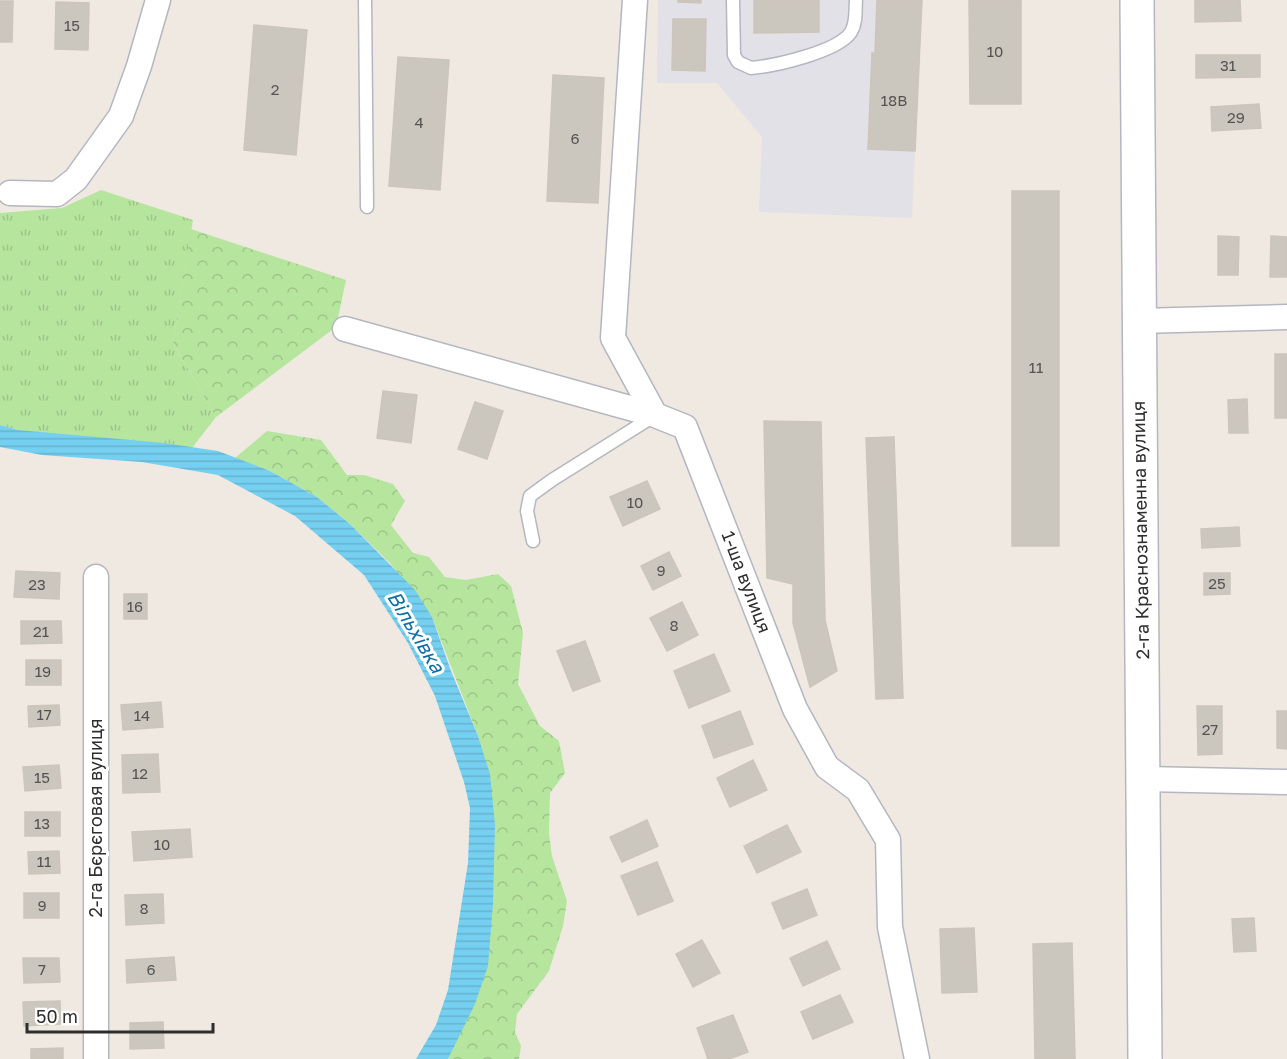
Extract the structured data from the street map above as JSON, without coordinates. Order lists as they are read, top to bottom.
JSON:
{
  "streets": {
    "street": ["2-га Краснознаменна вулиця", "1-ша вулиця", "2-га Бєрєговая вулиця"]
  },
  "water": ["Вільхівка"],
  "house_numbers": [
    "15",
    "10",
    "31",
    "2",
    "18В",
    "29",
    "4",
    "6",
    "11",
    "10",
    "9",
    "25",
    "23",
    "16",
    "8",
    "21",
    "19",
    "17",
    "14",
    "27",
    "12",
    "15",
    "13",
    "10",
    "11",
    "9",
    "8",
    "7",
    "6"
  ],
  "scale_bar": "50 m"
}
